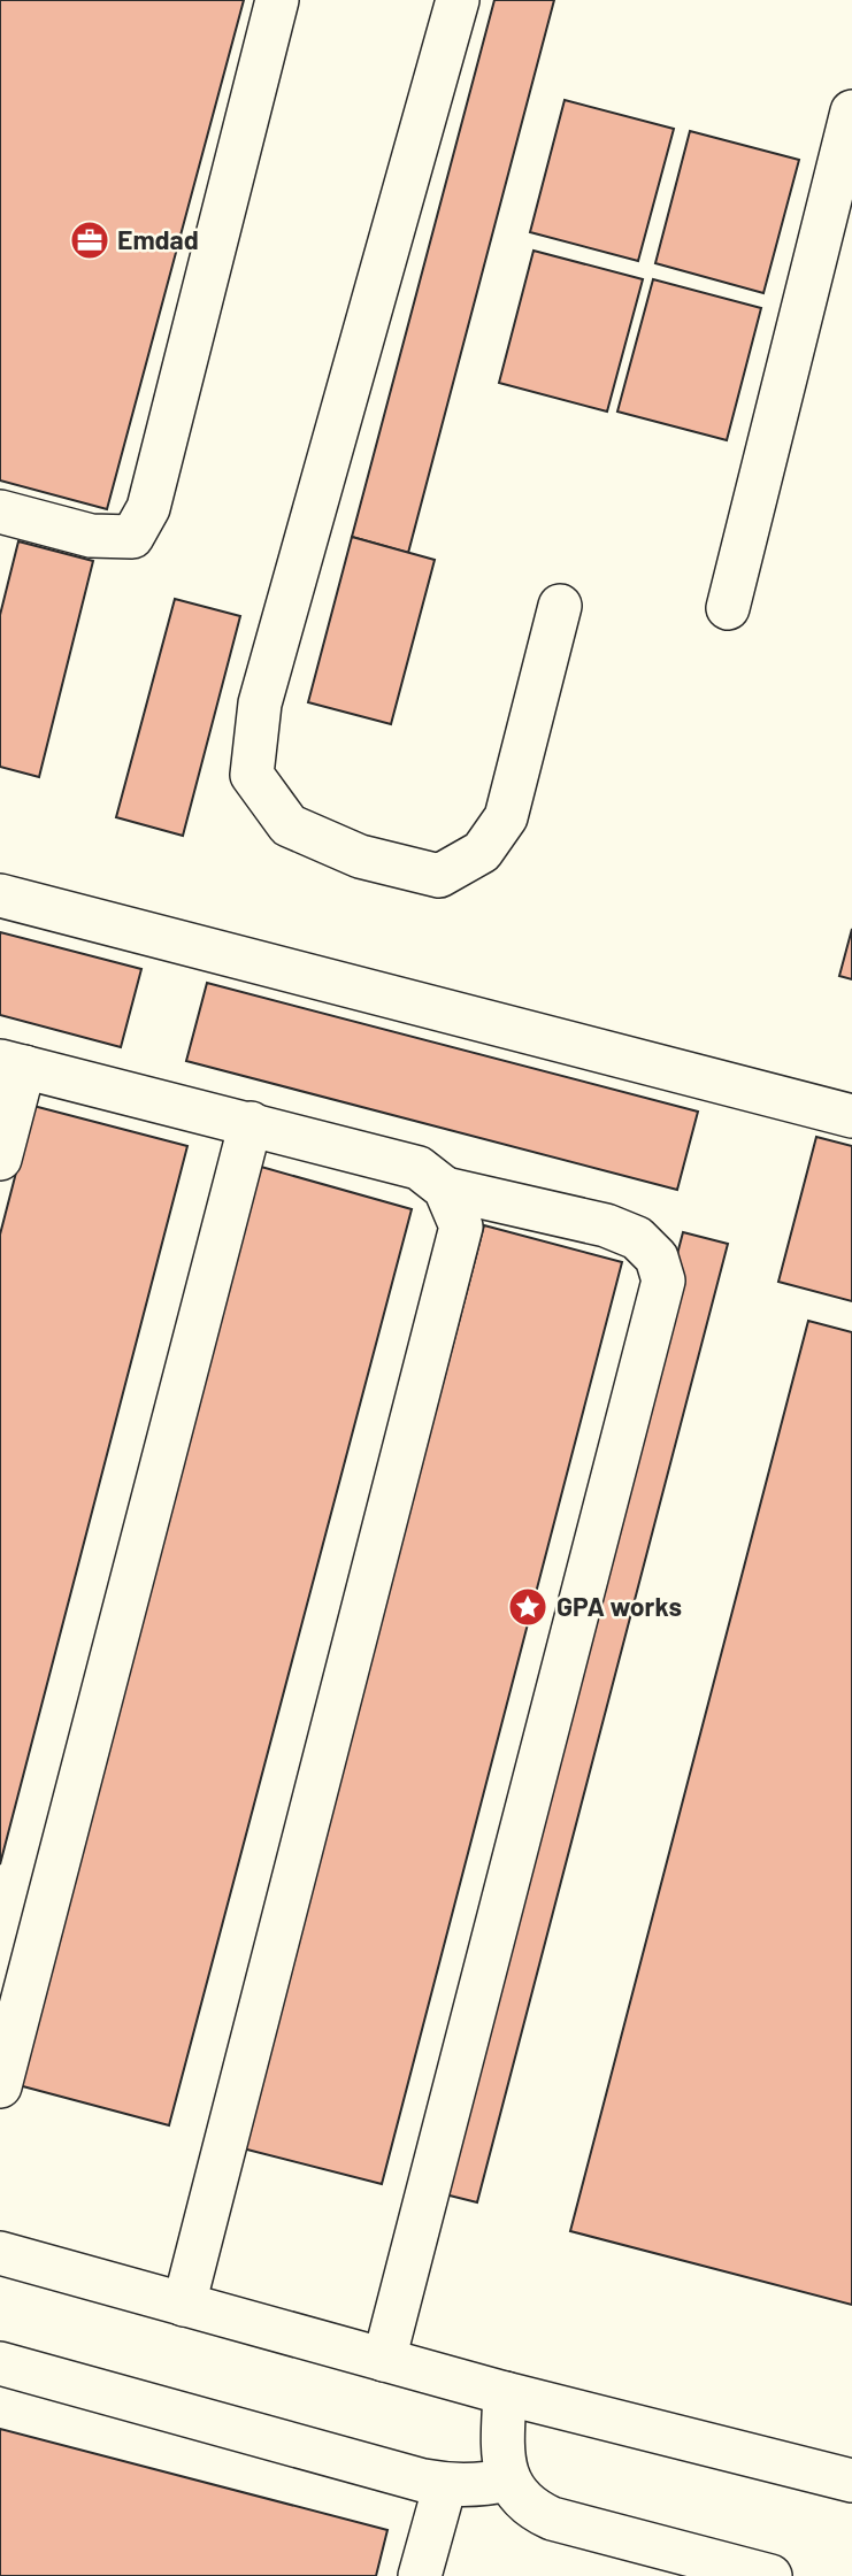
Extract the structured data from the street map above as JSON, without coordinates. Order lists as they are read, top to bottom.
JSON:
{
  "places": {
    "office": ["Emdad"],
    "place": ["GPA works"]
  }
}
